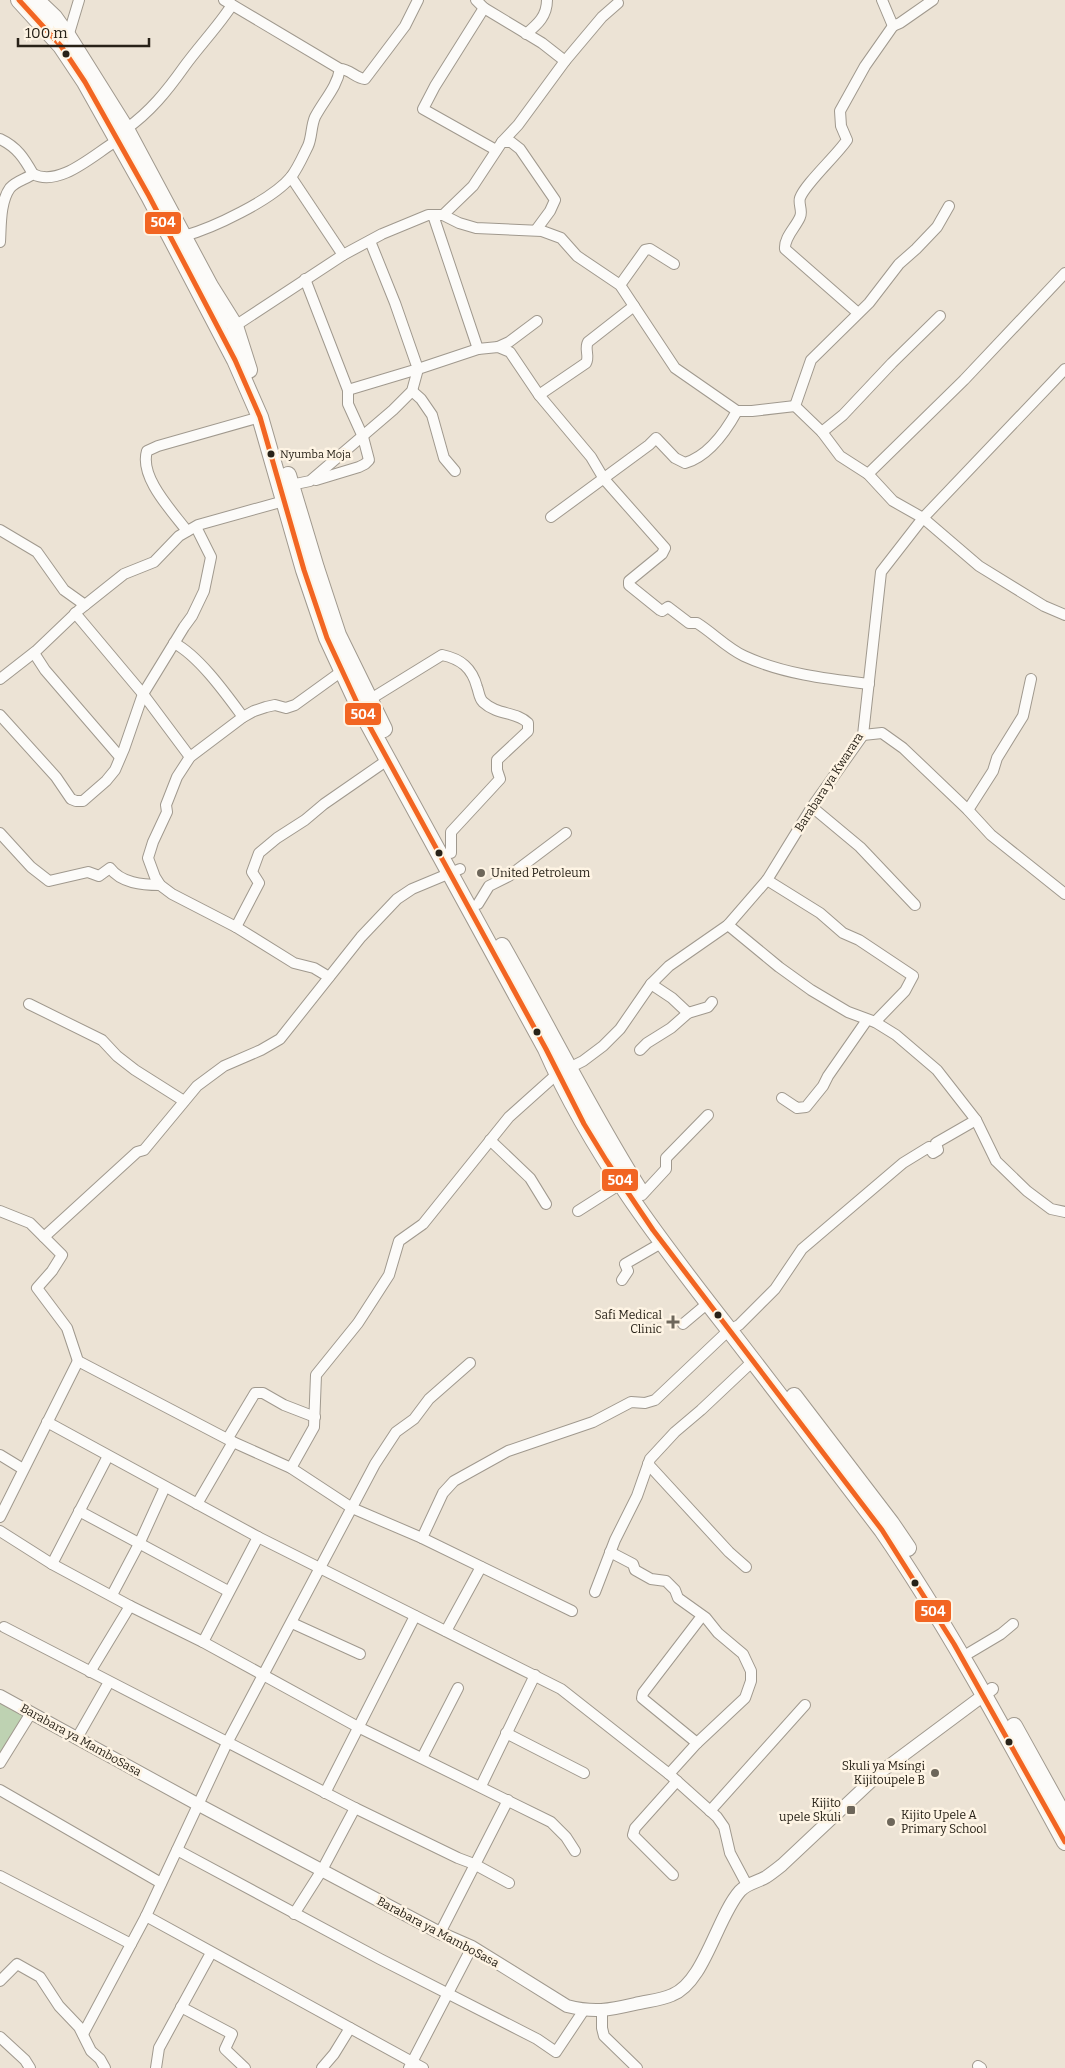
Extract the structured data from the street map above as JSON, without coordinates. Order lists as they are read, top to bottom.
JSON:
{
  "streets": {
    "street": ["Barabara ya Kwarara", "Barabara ya MamboSasa"]
  },
  "places": {
    "other": [
      "Nyumba Moja",
      "United Petroleum",
      "Skuli ya Msingi Kijitoupele B",
      "Kijito Upele A Primary School"
    ],
    "health": ["Safi Medical Clinic"],
    "transit": ["Kijito upele Skuli"]
  },
  "lines": ["transit line 504"],
  "scale_bar": "100 m"
}
